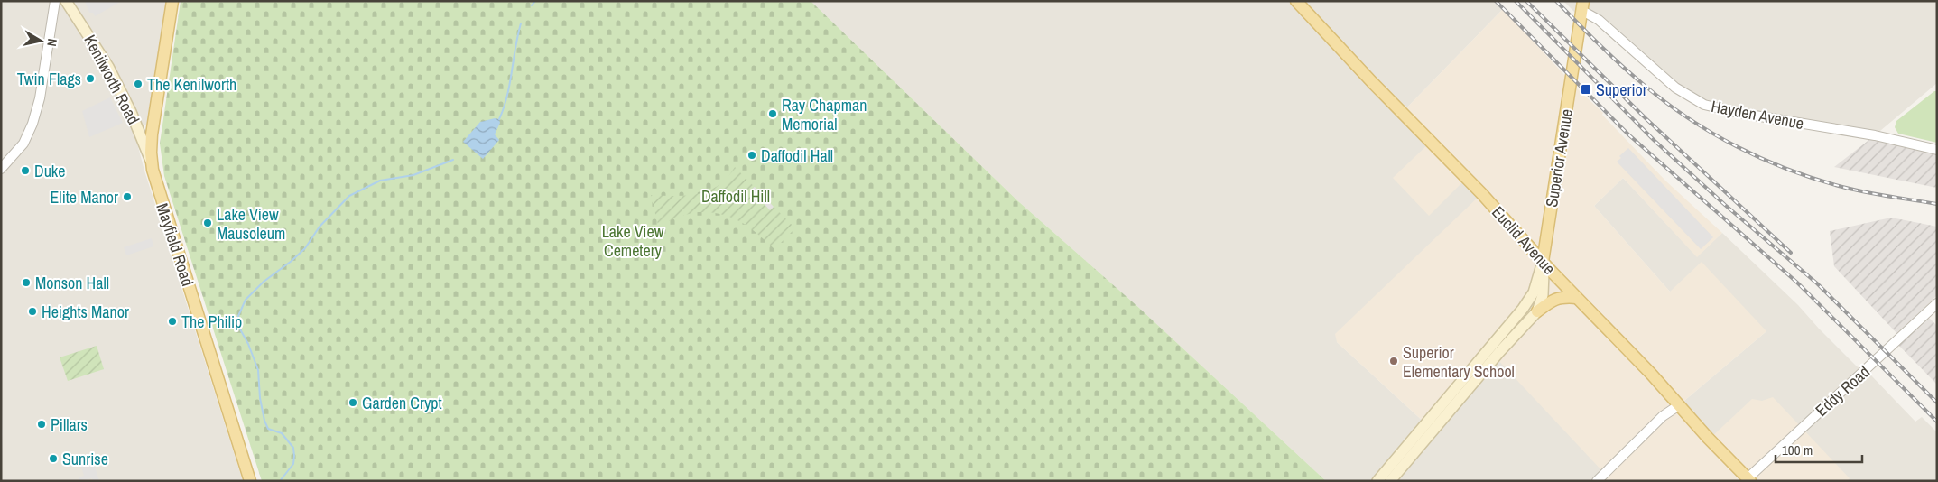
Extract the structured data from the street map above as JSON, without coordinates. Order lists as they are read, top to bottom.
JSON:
{
  "streets": {
    "main road": [
      "Kenilworth Road",
      "Superior Avenue",
      "Euclid Avenue",
      "Mayfield Road"
    ],
    "street": ["Hayden Avenue", "Eddy Road"]
  },
  "crossings": [
    ["Kenilworth Road", "Mayfield Road"],
    ["Hayden Avenue", "Superior Avenue"],
    ["Superior Avenue", "Euclid Avenue"],
    ["Euclid Avenue", "Eddy Road"]
  ],
  "parks": ["Daffodil Hill", "Lake View Cemetery"],
  "places": {
    "other": [
      "Twin Flags",
      "The Kenilworth",
      "Ray Chapman Memorial",
      "Daffodil Hall",
      "Duke",
      "Elite Manor",
      "Lake View Mausoleum",
      "Monson Hall",
      "Heights Manor",
      "The Philip",
      "Superior Elementary School",
      "Garden Crypt",
      "Pillars",
      "Sunrise"
    ],
    "transit": ["Superior"]
  },
  "scale_bar": "100 m",
  "north": "right"
}
